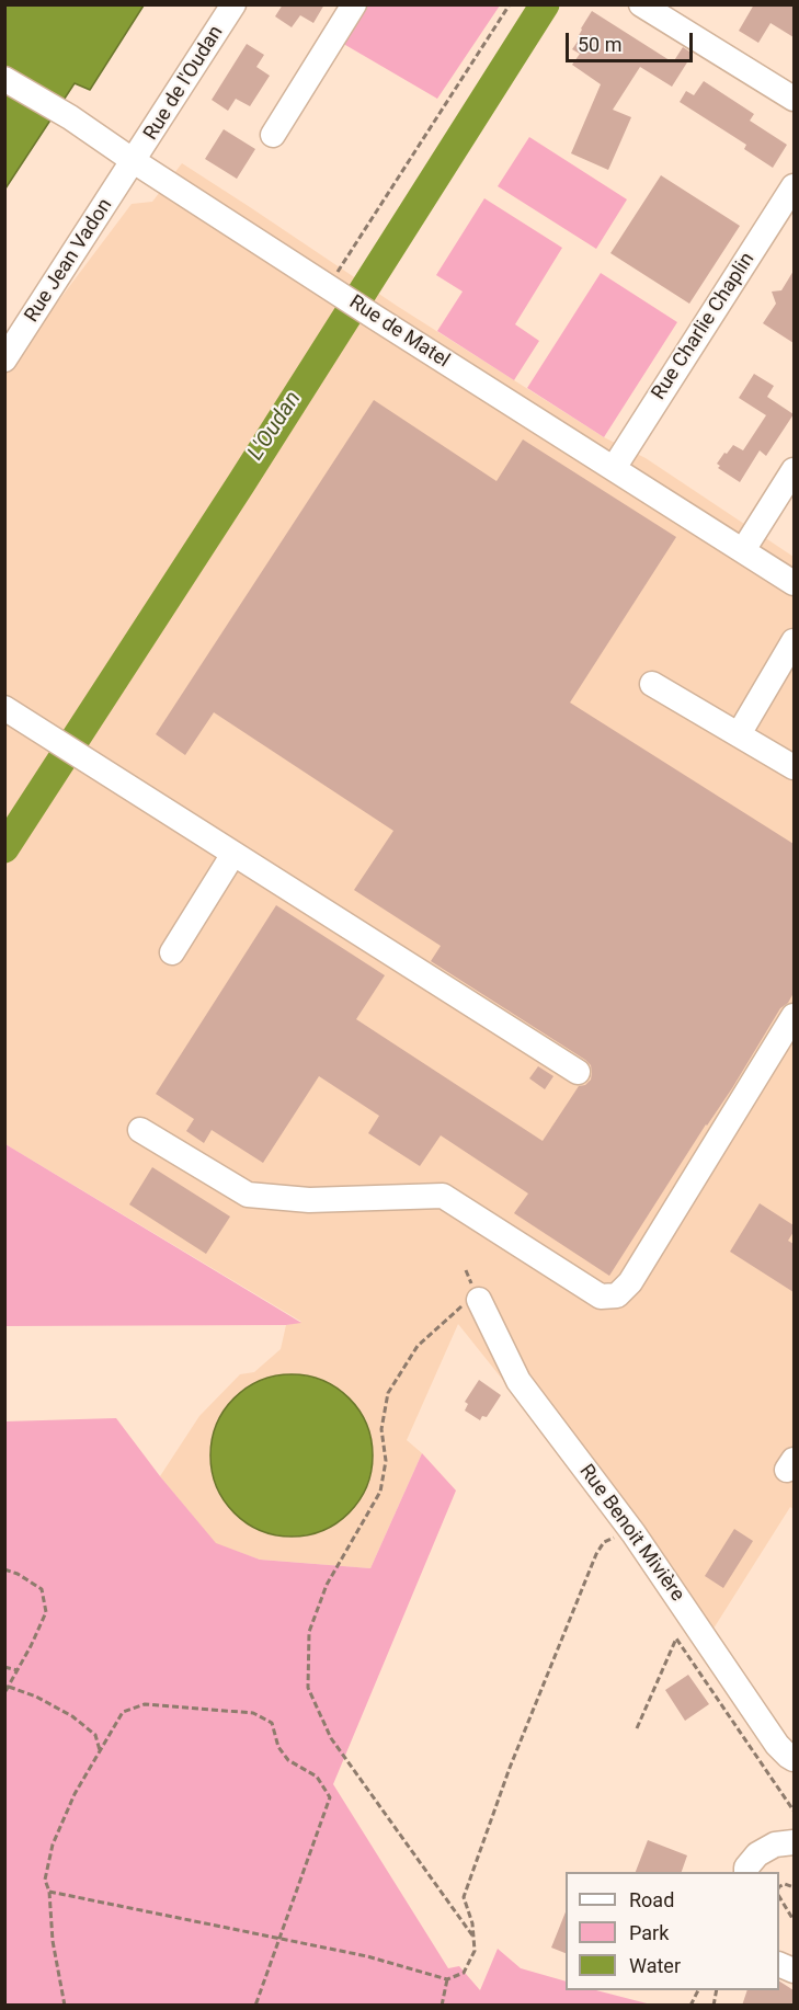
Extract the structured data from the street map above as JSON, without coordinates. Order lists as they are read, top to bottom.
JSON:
{
  "streets": {
    "street": [
      "Rue de l'Oudan",
      "Rue Jean Vadon",
      "Rue Charlie Chaplin",
      "Rue de Matel",
      "Rue Benoit Mivière"
    ]
  },
  "crossings": [
    ["Rue de l'Oudan", "Rue Jean Vadon"],
    ["Rue de l'Oudan", "Rue de Matel"],
    ["Rue Jean Vadon", "Rue de Matel"],
    ["Rue Charlie Chaplin", "Rue de Matel"]
  ],
  "water": ["L'Oudan"],
  "legend": ["Road", "Park", "Water"],
  "scale_bar": "50 m"
}
